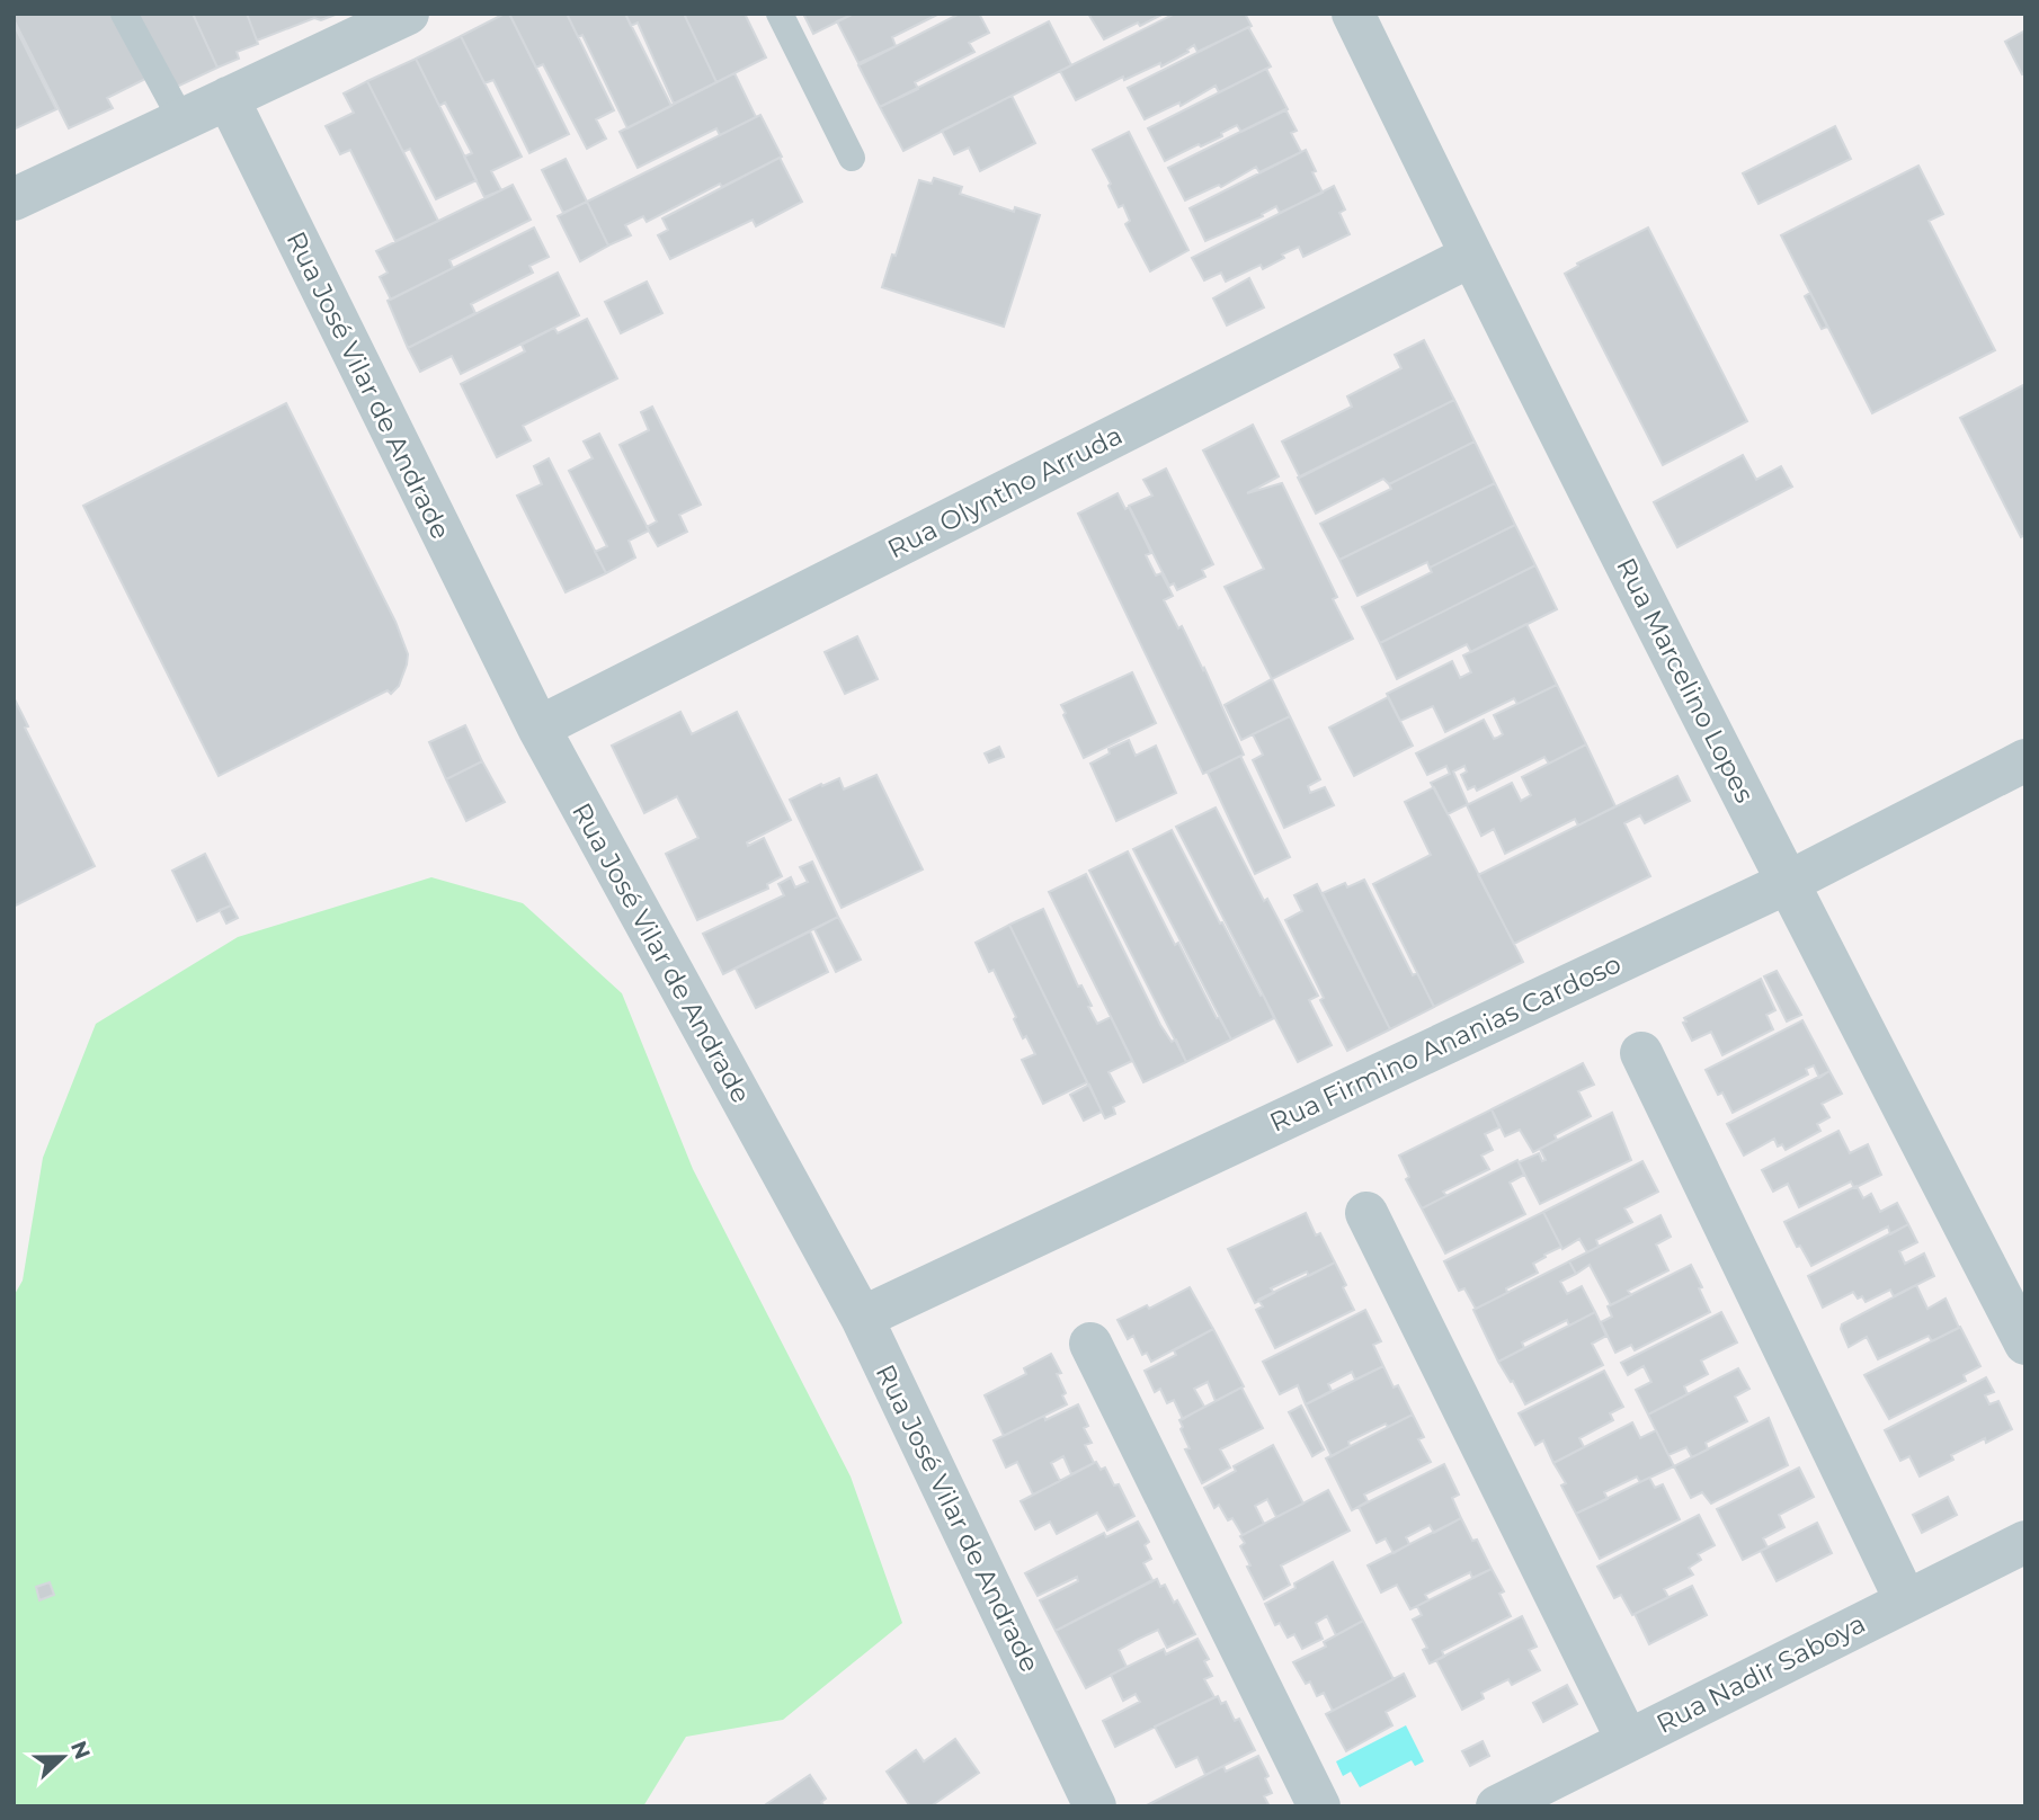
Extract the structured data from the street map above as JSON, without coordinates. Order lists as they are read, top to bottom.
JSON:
{
  "streets": {
    "street": [
      "Rua José Vilar de Andrade",
      "Rua Olyntho Arruda",
      "Rua Marcelino Lopes",
      "Rua Firmino Ananias Cardoso",
      "Rua Nadir Saboya"
    ]
  },
  "crossings": [
    ["Rua José Vilar de Andrade", "Rua Olyntho Arruda"],
    ["Rua José Vilar de Andrade", "Rua Firmino Ananias Cardoso"],
    ["Rua Olyntho Arruda", "Rua Marcelino Lopes"],
    ["Rua Marcelino Lopes", "Rua Firmino Ananias Cardoso"]
  ],
  "north": "right"
}
